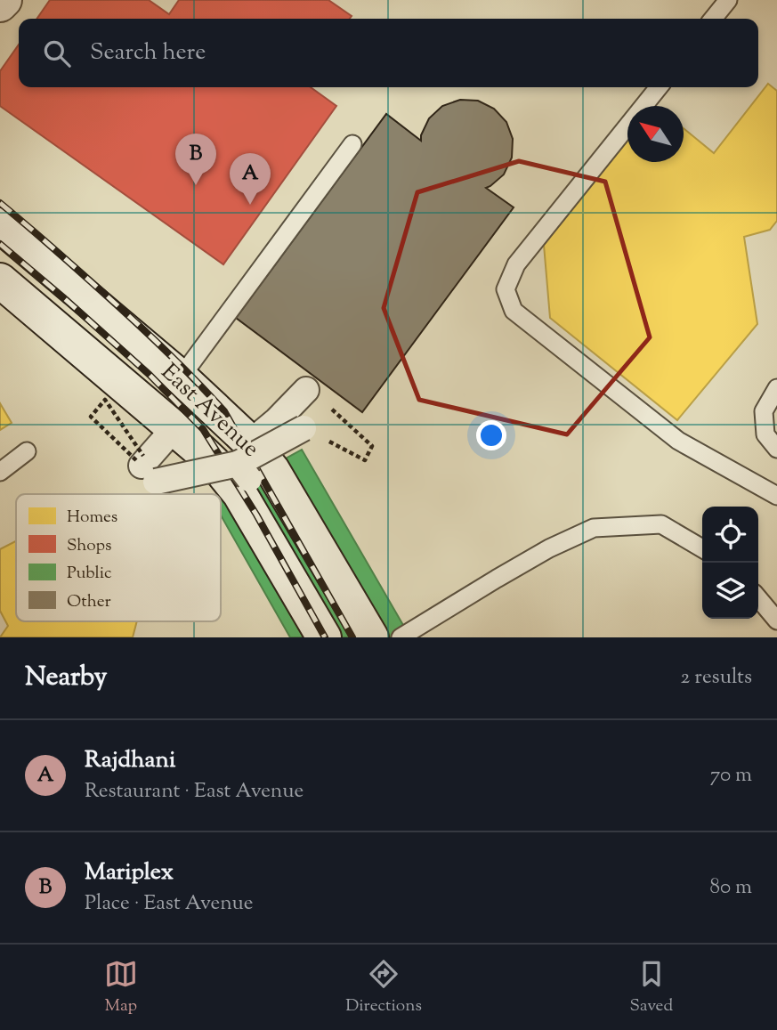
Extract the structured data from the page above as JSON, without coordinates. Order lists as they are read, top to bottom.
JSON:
{
  "streets": {
    "main road": ["East Avenue"]
  },
  "legend": [
    "Homes",
    "Shops",
    "Public",
    "Other"
  ],
  "north": "top left",
  "page": {
    "search": "Search here",
    "pins": ["B", "A"],
    "heading": ["Nearby", "2 results"],
    "list": [
      {
        "mark": "A",
        "name": "Rajdhani",
        "note": "Restaurant · East Avenue",
        "value": "70 m"
      },
      {
        "mark": "B",
        "name": "Mariplex",
        "note": "Place · East Avenue",
        "value": "80 m"
      }
    ],
    "nav": ["Map", "Directions", "Saved"]
  }
}
